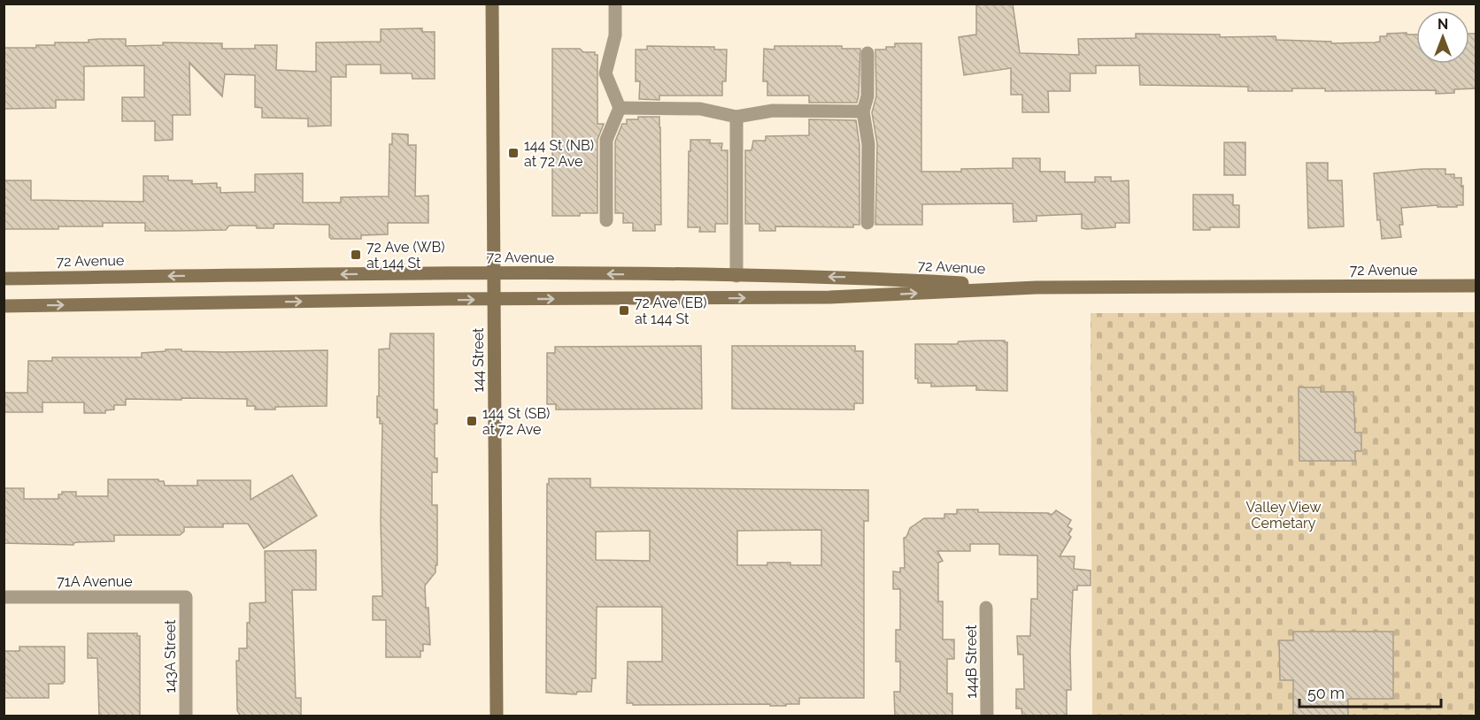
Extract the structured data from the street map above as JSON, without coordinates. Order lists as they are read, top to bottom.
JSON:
{
  "streets": {
    "main road": ["72 Avenue", "144 Street"],
    "street": ["71A Avenue", "143A Street", "144B Street"]
  },
  "crossings": [
    ["72 Avenue", "144 Street"],
    ["71A Avenue", "143A Street"]
  ],
  "parks": ["Valley View Cemetary"],
  "places": {
    "transit": [
      "144 St (NB) at 72 Ave",
      "72 Ave (WB) at 144 St",
      "72 Ave (EB) at 144 St",
      "144 St (SB) at 72 Ave"
    ]
  },
  "scale_bar": "50 m",
  "north": "top"
}
